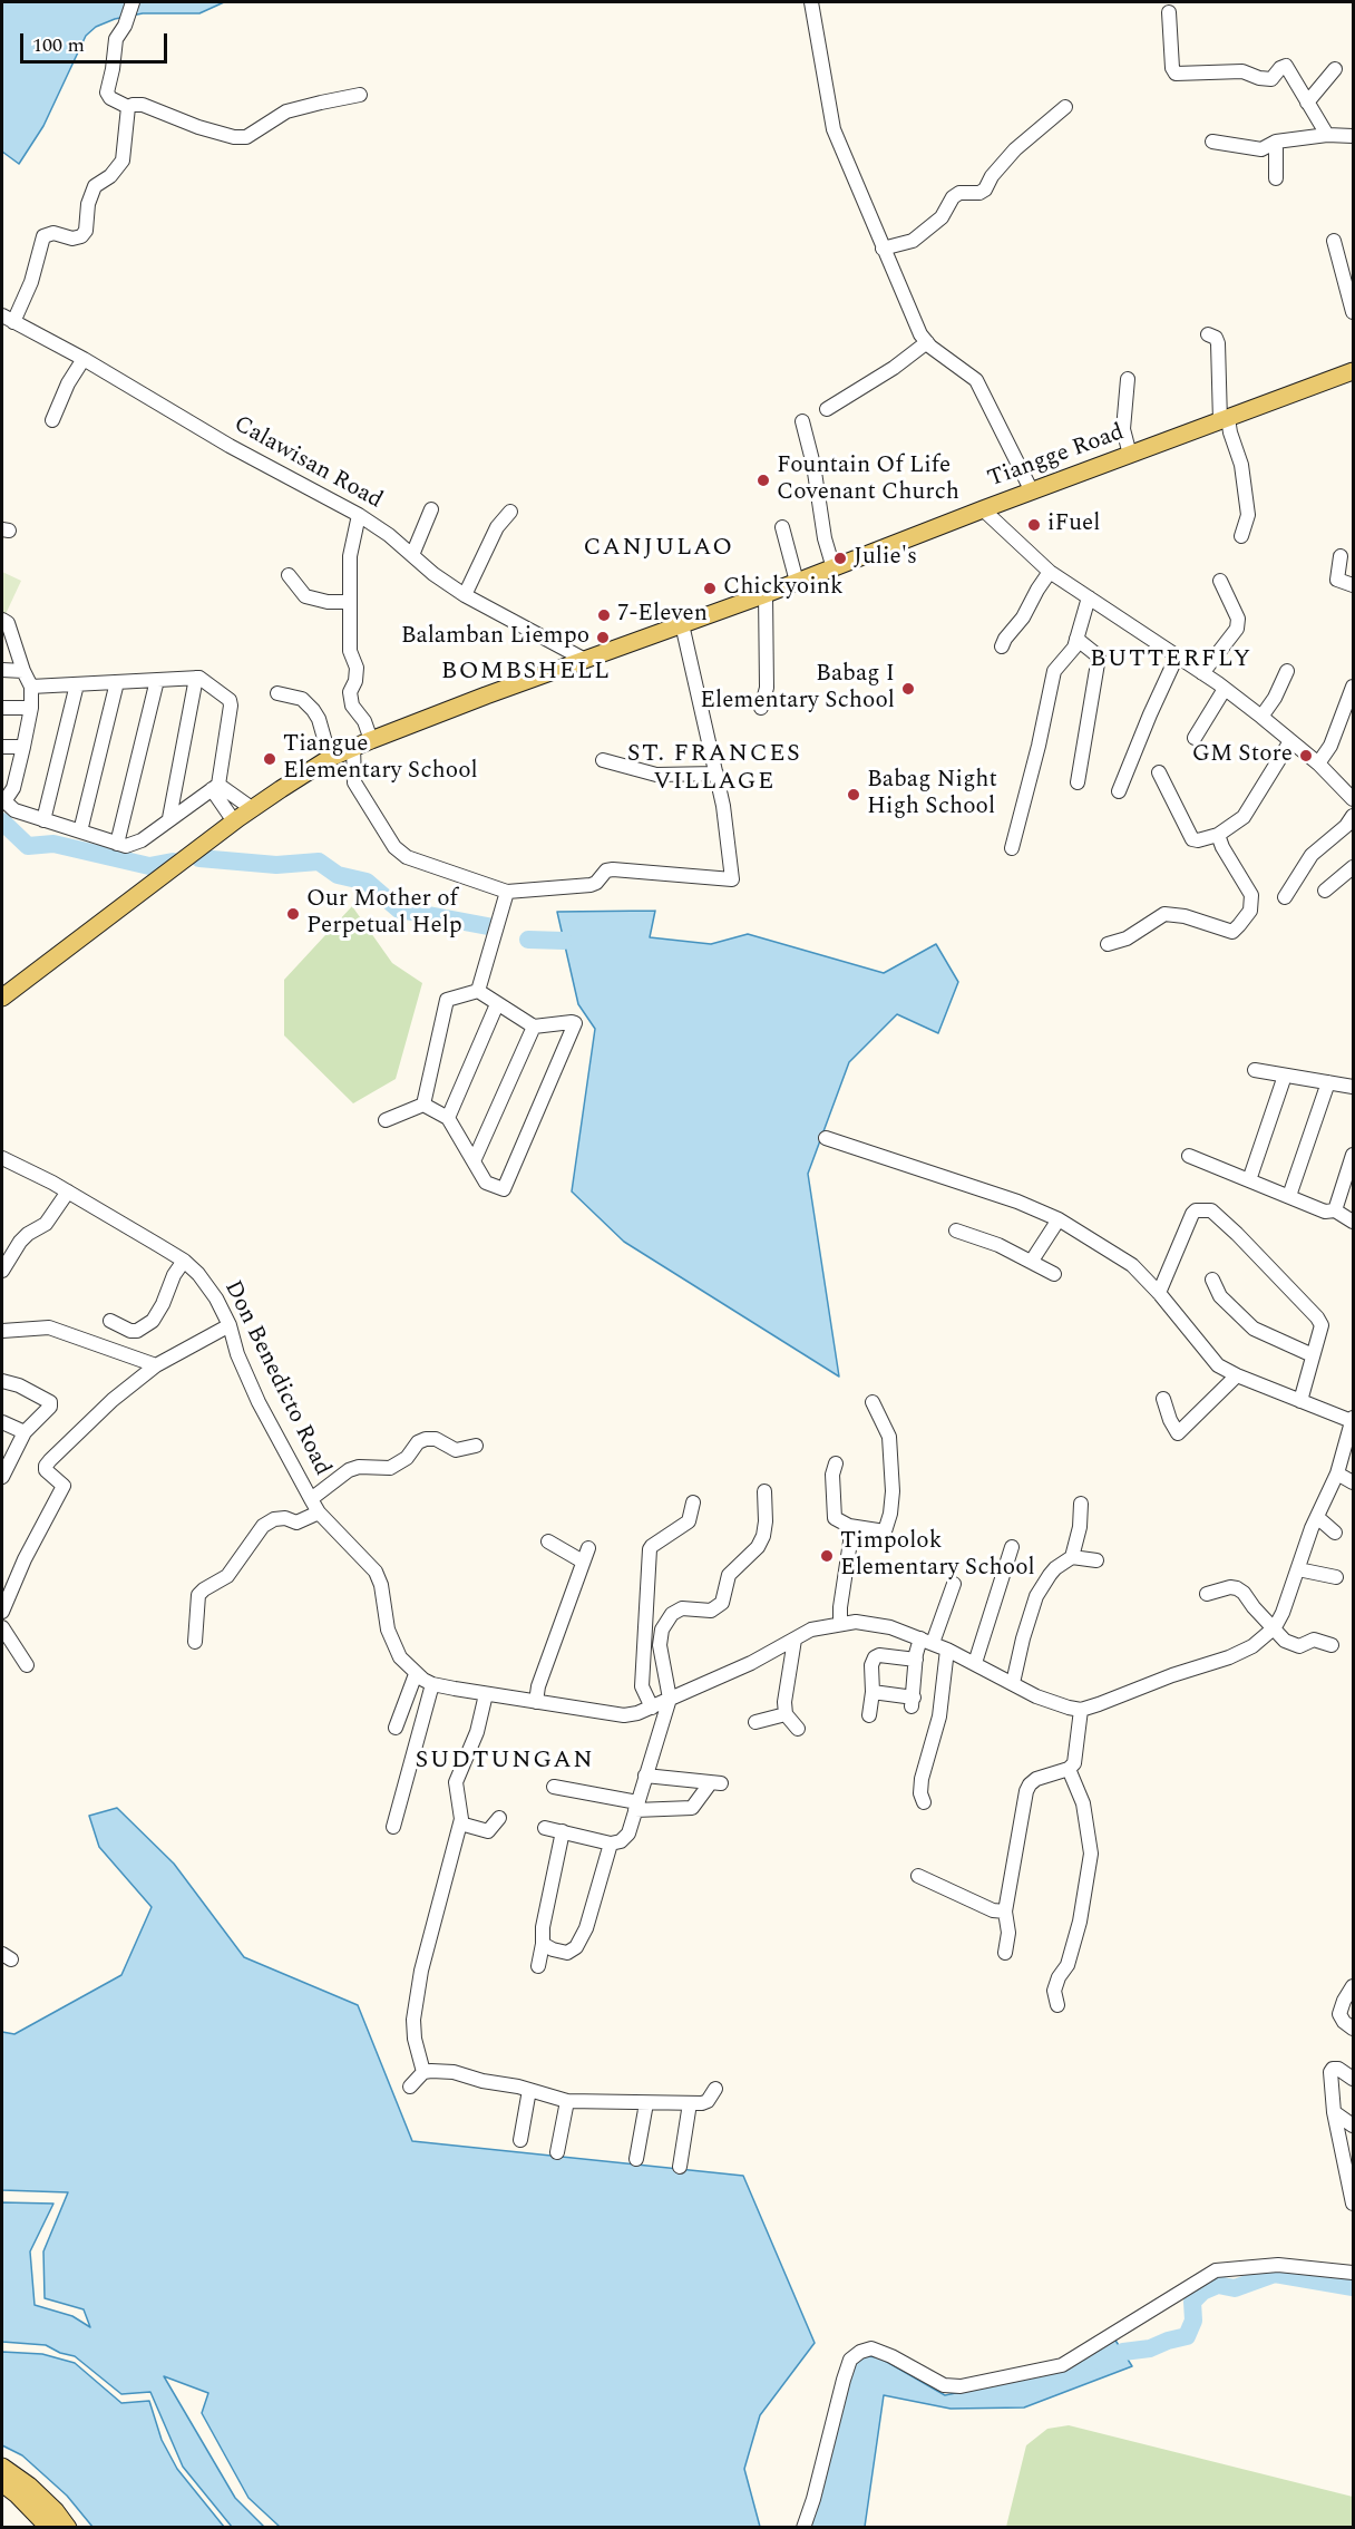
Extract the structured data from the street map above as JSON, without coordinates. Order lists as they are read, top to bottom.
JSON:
{
  "streets": {
    "main road": ["Tiangge Road"],
    "street": ["Calawisan Road", "Don Benedicto Road"]
  },
  "crossings": [
    ["Tiangge Road", "Calawisan Road"]
  ],
  "districts": [
    "CANJULAO",
    "BUTTERFLY",
    "BOMBSHELL",
    "ST. FRANCES VILLAGE",
    "SUDTUNGAN"
  ],
  "places": [
    "Fountain Of Life Covenant Church",
    "iFuel",
    "Julie's",
    "Chickyoink",
    "7-Eleven",
    "Balamban Liempo",
    "Babag I Elementary School",
    "GM Store",
    "Tiangue Elementary School",
    "Babag Night High School",
    "Our Mother of Perpetual Help",
    "Timpolok Elementary School"
  ],
  "scale_bar": "100 m"
}
